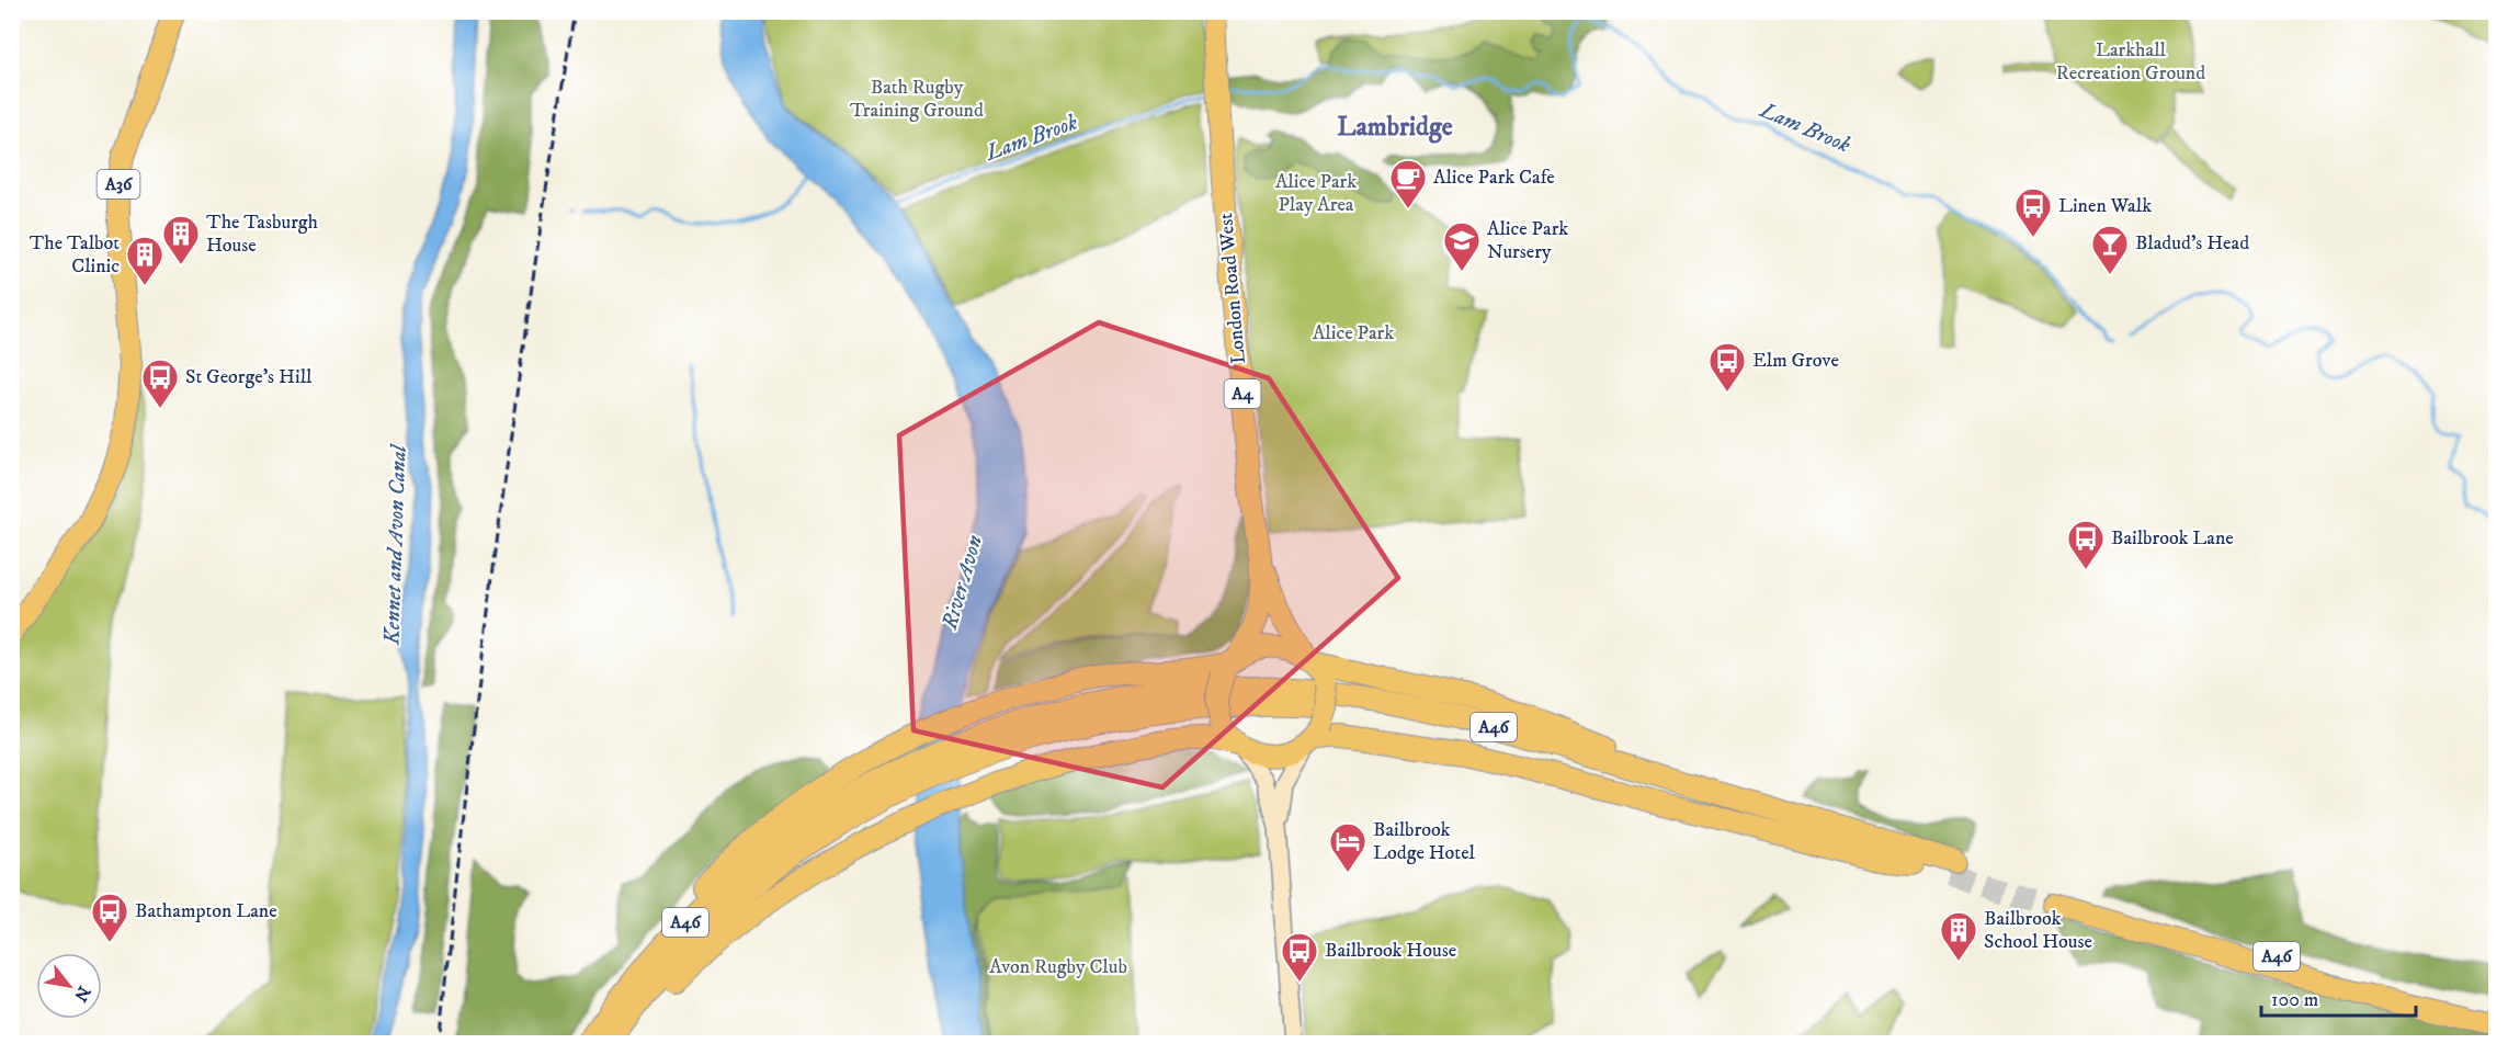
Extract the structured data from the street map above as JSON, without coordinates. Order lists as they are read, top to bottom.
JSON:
{
  "streets": {
    "highway": [
      "A36",
      "London Road West",
      "A4",
      "A46"
    ]
  },
  "crossings": [
    ["London Road West", "A4"]
  ],
  "districts": ["Lambridge"],
  "water": ["Lam Brook", "Kennet and Avon Canal", "River Avon"],
  "parks": [
    "Larkhall Recreation Ground",
    "Bath Rugby Training Ground",
    "Alice Park Play Area",
    "Alice Park",
    "Avon Rugby Club"
  ],
  "places": {
    "cafe": ["Alice Park Cafe"],
    "bus stop": [
      "Linen Walk",
      "Elm Grove",
      "St George's Hill",
      "Bailbrook Lane",
      "Bathampton Lane",
      "Bailbrook House"
    ],
    "building": ["The Tasburgh House", "The Talbot Clinic", "Bailbrook School House"],
    "school or university": ["Alice Park Nursery"],
    "bar": ["Bladud's Head"],
    "hotel": ["Bailbrook Lodge Hotel"]
  },
  "scale_bar": "100 m",
  "north": "bottom right"
}
